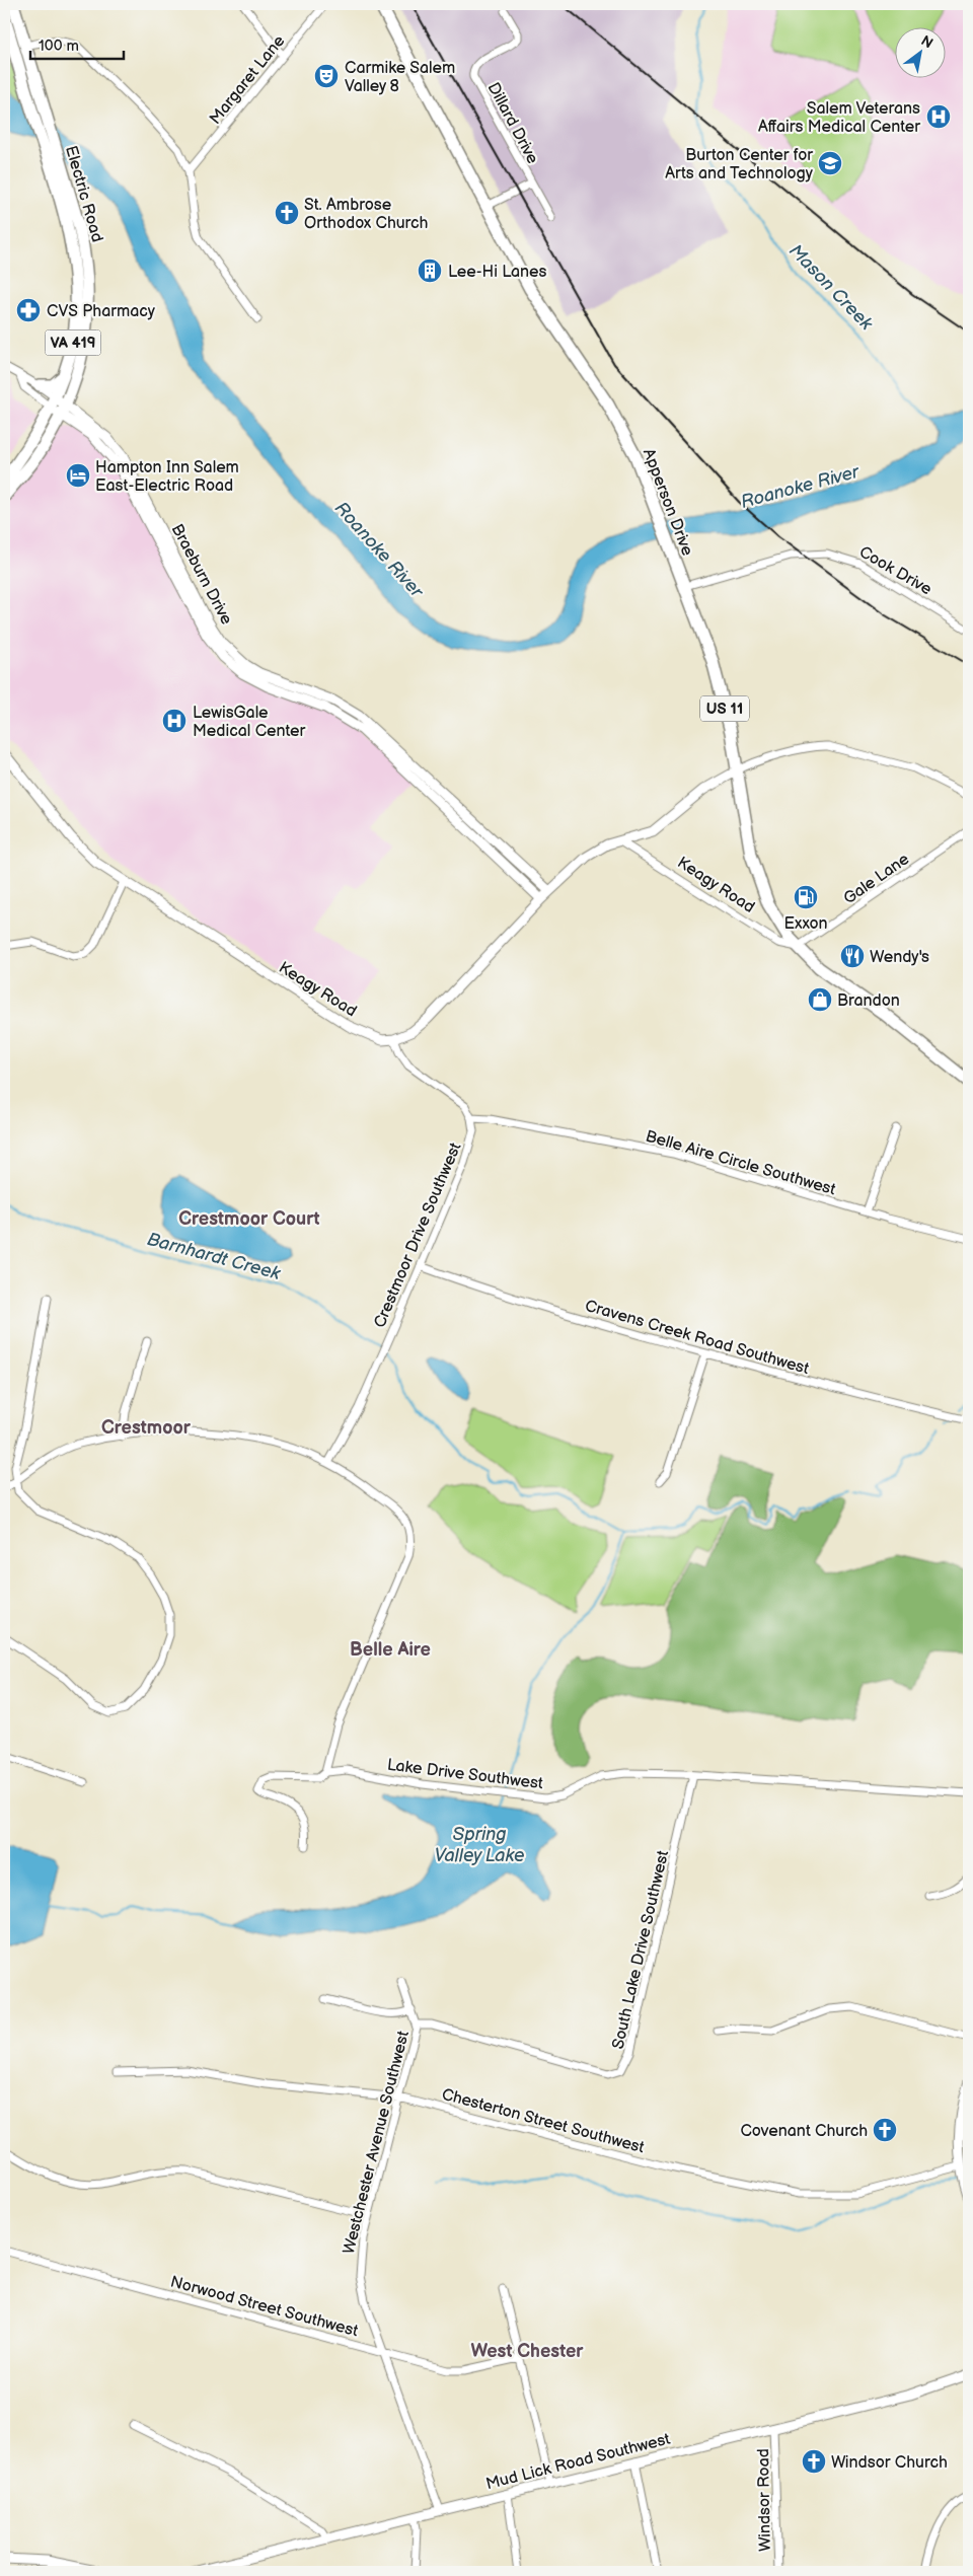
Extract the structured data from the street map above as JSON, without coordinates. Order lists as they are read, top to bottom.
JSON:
{
  "streets": {
    "main road": [
      "Electric Road",
      "VA 419",
      "Apperson Drive",
      "US 11"
    ],
    "street": [
      "Margaret Lane",
      "Dillard Drive",
      "Cook Drive",
      "Braeburn Drive",
      "Gale Lane",
      "Keagy Road",
      "Belle Aire Circle Southwest",
      "Crestmoor Drive Southwest",
      "Cravens Creek Road Southwest",
      "Lake Drive Southwest",
      "South Lake Drive Southwest",
      "Chesterton Street Southwest",
      "Westchester Avenue Southwest",
      "Norwood Street Southwest",
      "Mud Lick Road Southwest",
      "Windsor Road"
    ]
  },
  "crossings": [
    ["Dillard Drive", "Apperson Drive"],
    ["Electric Road", "Braeburn Drive"],
    ["Apperson Drive", "Cook Drive"],
    ["Apperson Drive", "Gale Lane"],
    ["Apperson Drive", "Keagy Road"],
    ["Gale Lane", "Keagy Road"],
    ["Belle Aire Circle Southwest", "Crestmoor Drive Southwest"],
    ["Crestmoor Drive Southwest", "Cravens Creek Road Southwest"],
    ["Lake Drive Southwest", "South Lake Drive Southwest"],
    ["South Lake Drive Southwest", "Westchester Avenue Southwest"],
    ["Chesterton Street Southwest", "Westchester Avenue Southwest"],
    ["Westchester Avenue Southwest", "Norwood Street Southwest"],
    ["Westchester Avenue Southwest", "Mud Lick Road Southwest"],
    ["Mud Lick Road Southwest", "Windsor Road"]
  ],
  "districts": [
    "Crestmoor Court",
    "Crestmoor",
    "Belle Aire",
    "West Chester"
  ],
  "water": [
    "Mason Creek",
    "Roanoke River",
    "Barnhardt Creek",
    "Spring Valley Lake"
  ],
  "places": {
    "theatre": ["Carmike Salem Valley 8"],
    "hospital": ["Salem Veterans Affairs Medical Center", "LewisGale Medical Center"],
    "school or university": ["Burton Center for Arts and Technology"],
    "church": ["St. Ambrose Orthodox Church", "Covenant Church", "Windsor Church"],
    "building": ["Lee-Hi Lanes"],
    "pharmacy": ["CVS Pharmacy"],
    "hotel": ["Hampton Inn Salem East-Electric Road"],
    "fuel station": ["Exxon"],
    "restaurant": ["Wendy's"],
    "shop": ["Brandon"]
  },
  "scale_bar": "100 m",
  "north": "top right"
}
